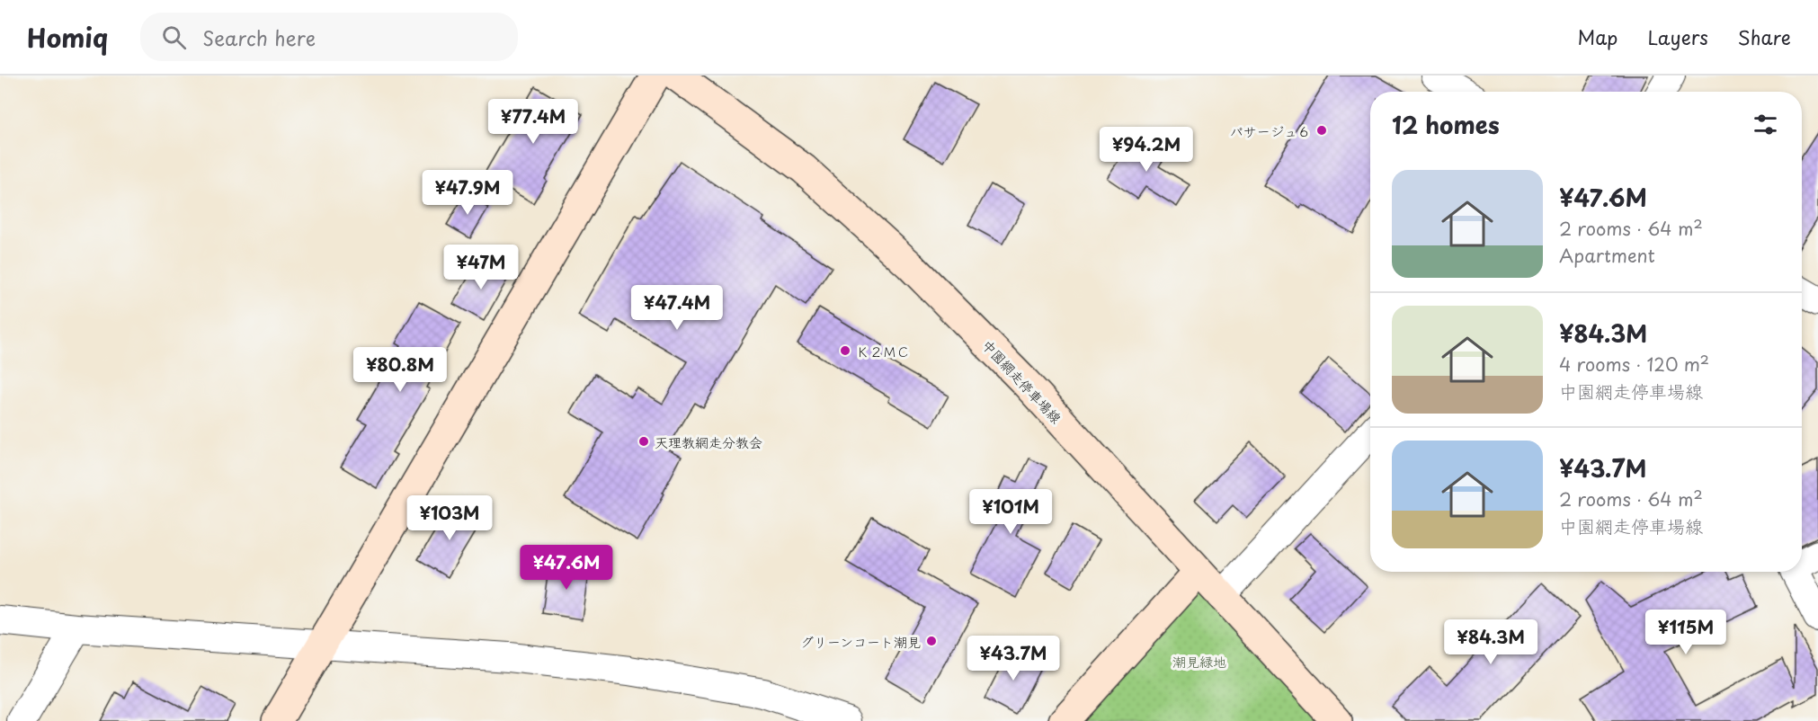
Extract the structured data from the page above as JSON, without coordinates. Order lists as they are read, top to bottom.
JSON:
{
  "streets": {
    "street": ["中園網走停車場線"]
  },
  "parks": ["潮見緑地"],
  "places": [
    "パサージュ６",
    "Ｋ２ＭＣ",
    "天理教網走分教会",
    "グリーンコート潮見"
  ],
  "page": {
    "header": "Homiq",
    "search": "Search here",
    "nav": ["Map", "Layers", "Share"],
    "heading": "12 homes",
    "price": [
      "¥77.4M",
      "¥94.2M",
      "¥47.9M",
      "¥47M",
      "¥47.4M",
      "¥80.8M",
      "¥101M",
      "¥103M",
      "¥47.6M",
      "¥115M",
      "¥84.3M",
      "¥43.7M"
    ],
    "list": [
      {
        "name": "¥47.6M",
        "note": "2 rooms · 64 m² · Apartment"
      },
      {
        "name": "¥84.3M",
        "note": "4 rooms · 120 m² · 中園網走停車場線"
      },
      {
        "name": "¥43.7M",
        "note": "2 rooms · 64 m² · 中園網走停車場線"
      }
    ]
  }
}
